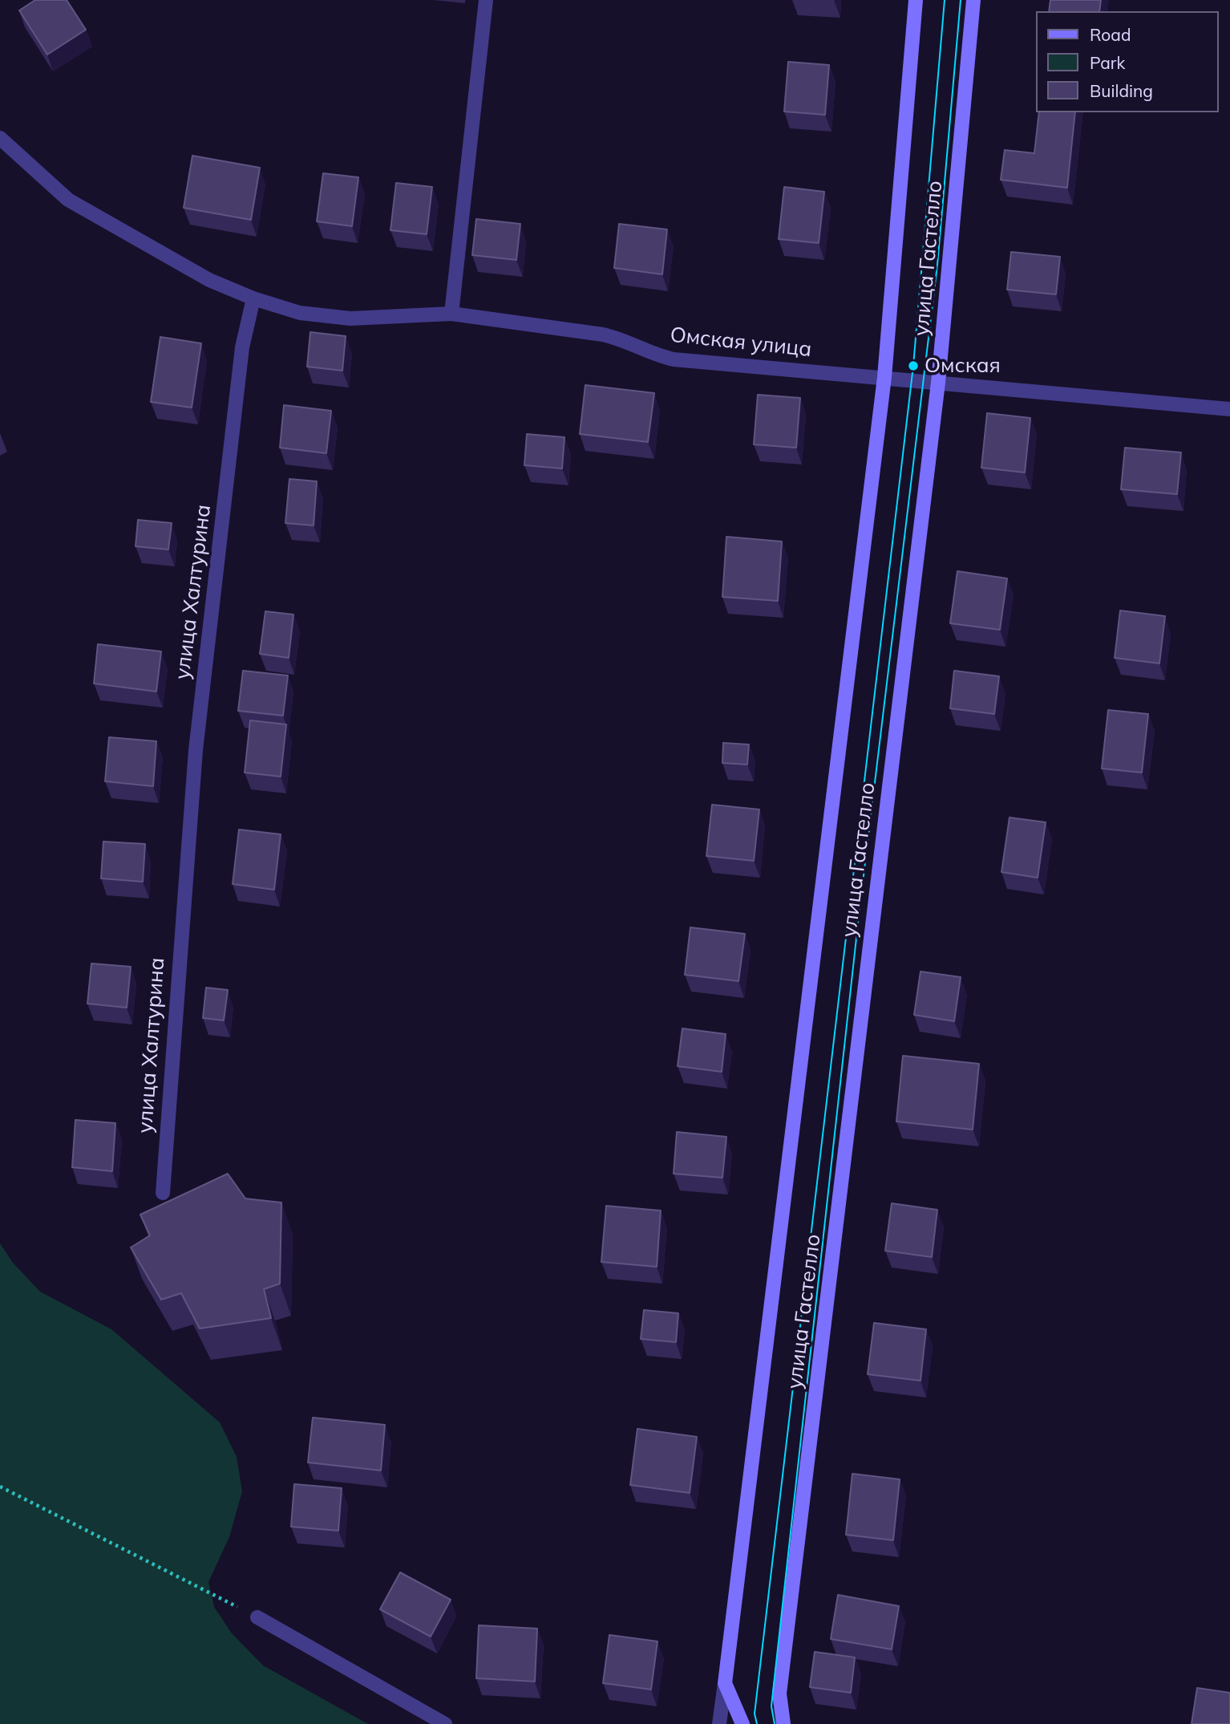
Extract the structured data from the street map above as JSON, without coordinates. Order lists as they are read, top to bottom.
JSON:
{
  "streets": {
    "street": ["улица Гастелло", "Омская улица", "улица Халтурина"]
  },
  "crossings": [
    ["улица Гастелло", "Омская улица"],
    ["Омская улица", "улица Халтурина"]
  ],
  "places": ["Омская"],
  "legend": ["Road", "Park", "Building"]
}
